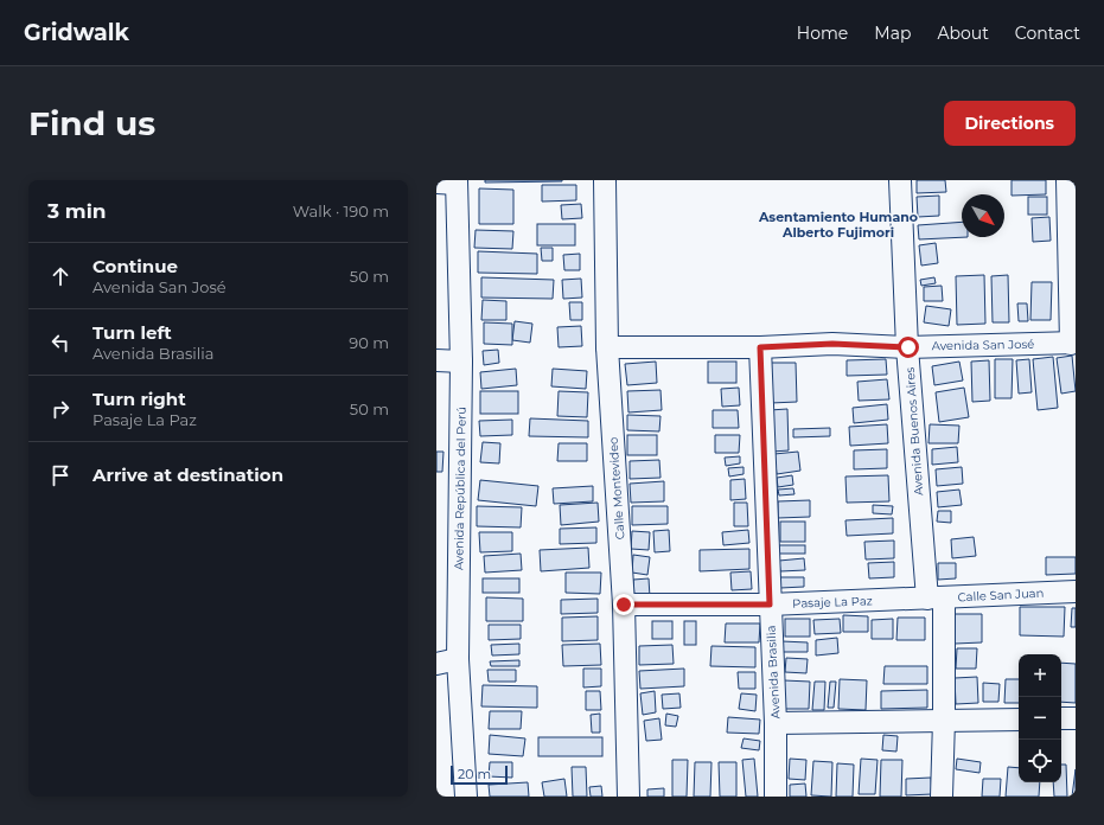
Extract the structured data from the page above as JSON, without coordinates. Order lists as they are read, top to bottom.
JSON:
{
  "streets": {
    "street": [
      "Avenida San José",
      "Avenida Buenos Aires",
      "Avenida República del Perú",
      "Calle Montevideo",
      "Calle San Juan",
      "Pasaje La Paz",
      "Avenida Brasilia"
    ]
  },
  "crossings": [
    ["Avenida San José", "Avenida Buenos Aires"],
    ["Avenida San José", "Calle Montevideo"],
    ["Avenida San José", "Avenida Brasilia"],
    ["Avenida Buenos Aires", "Calle San Juan"],
    ["Avenida Buenos Aires", "Pasaje La Paz"],
    ["Calle Montevideo", "Pasaje La Paz"],
    ["Calle San Juan", "Pasaje La Paz"],
    ["Pasaje La Paz", "Avenida Brasilia"]
  ],
  "districts": ["Asentamiento Humano Alberto Fujimori"],
  "scale_bar": "20 m",
  "north": "bottom right",
  "page": {
    "header": "Gridwalk",
    "nav": [
      "Home",
      "Map",
      "About",
      "Contact"
    ],
    "buttons": "Directions",
    "title": "Find us",
    "heading": ["3 min", "Walk · 190 m"],
    "list": [
      ["Continue", "Avenida San José", "50 m"],
      ["Turn left", "Avenida Brasilia", "90 m"],
      ["Turn right", "Pasaje La Paz", "50 m"],
      "Arrive at destination"
    ],
    "map_buttons": ["+", "−"],
    "scale": "20 m"
  }
}
